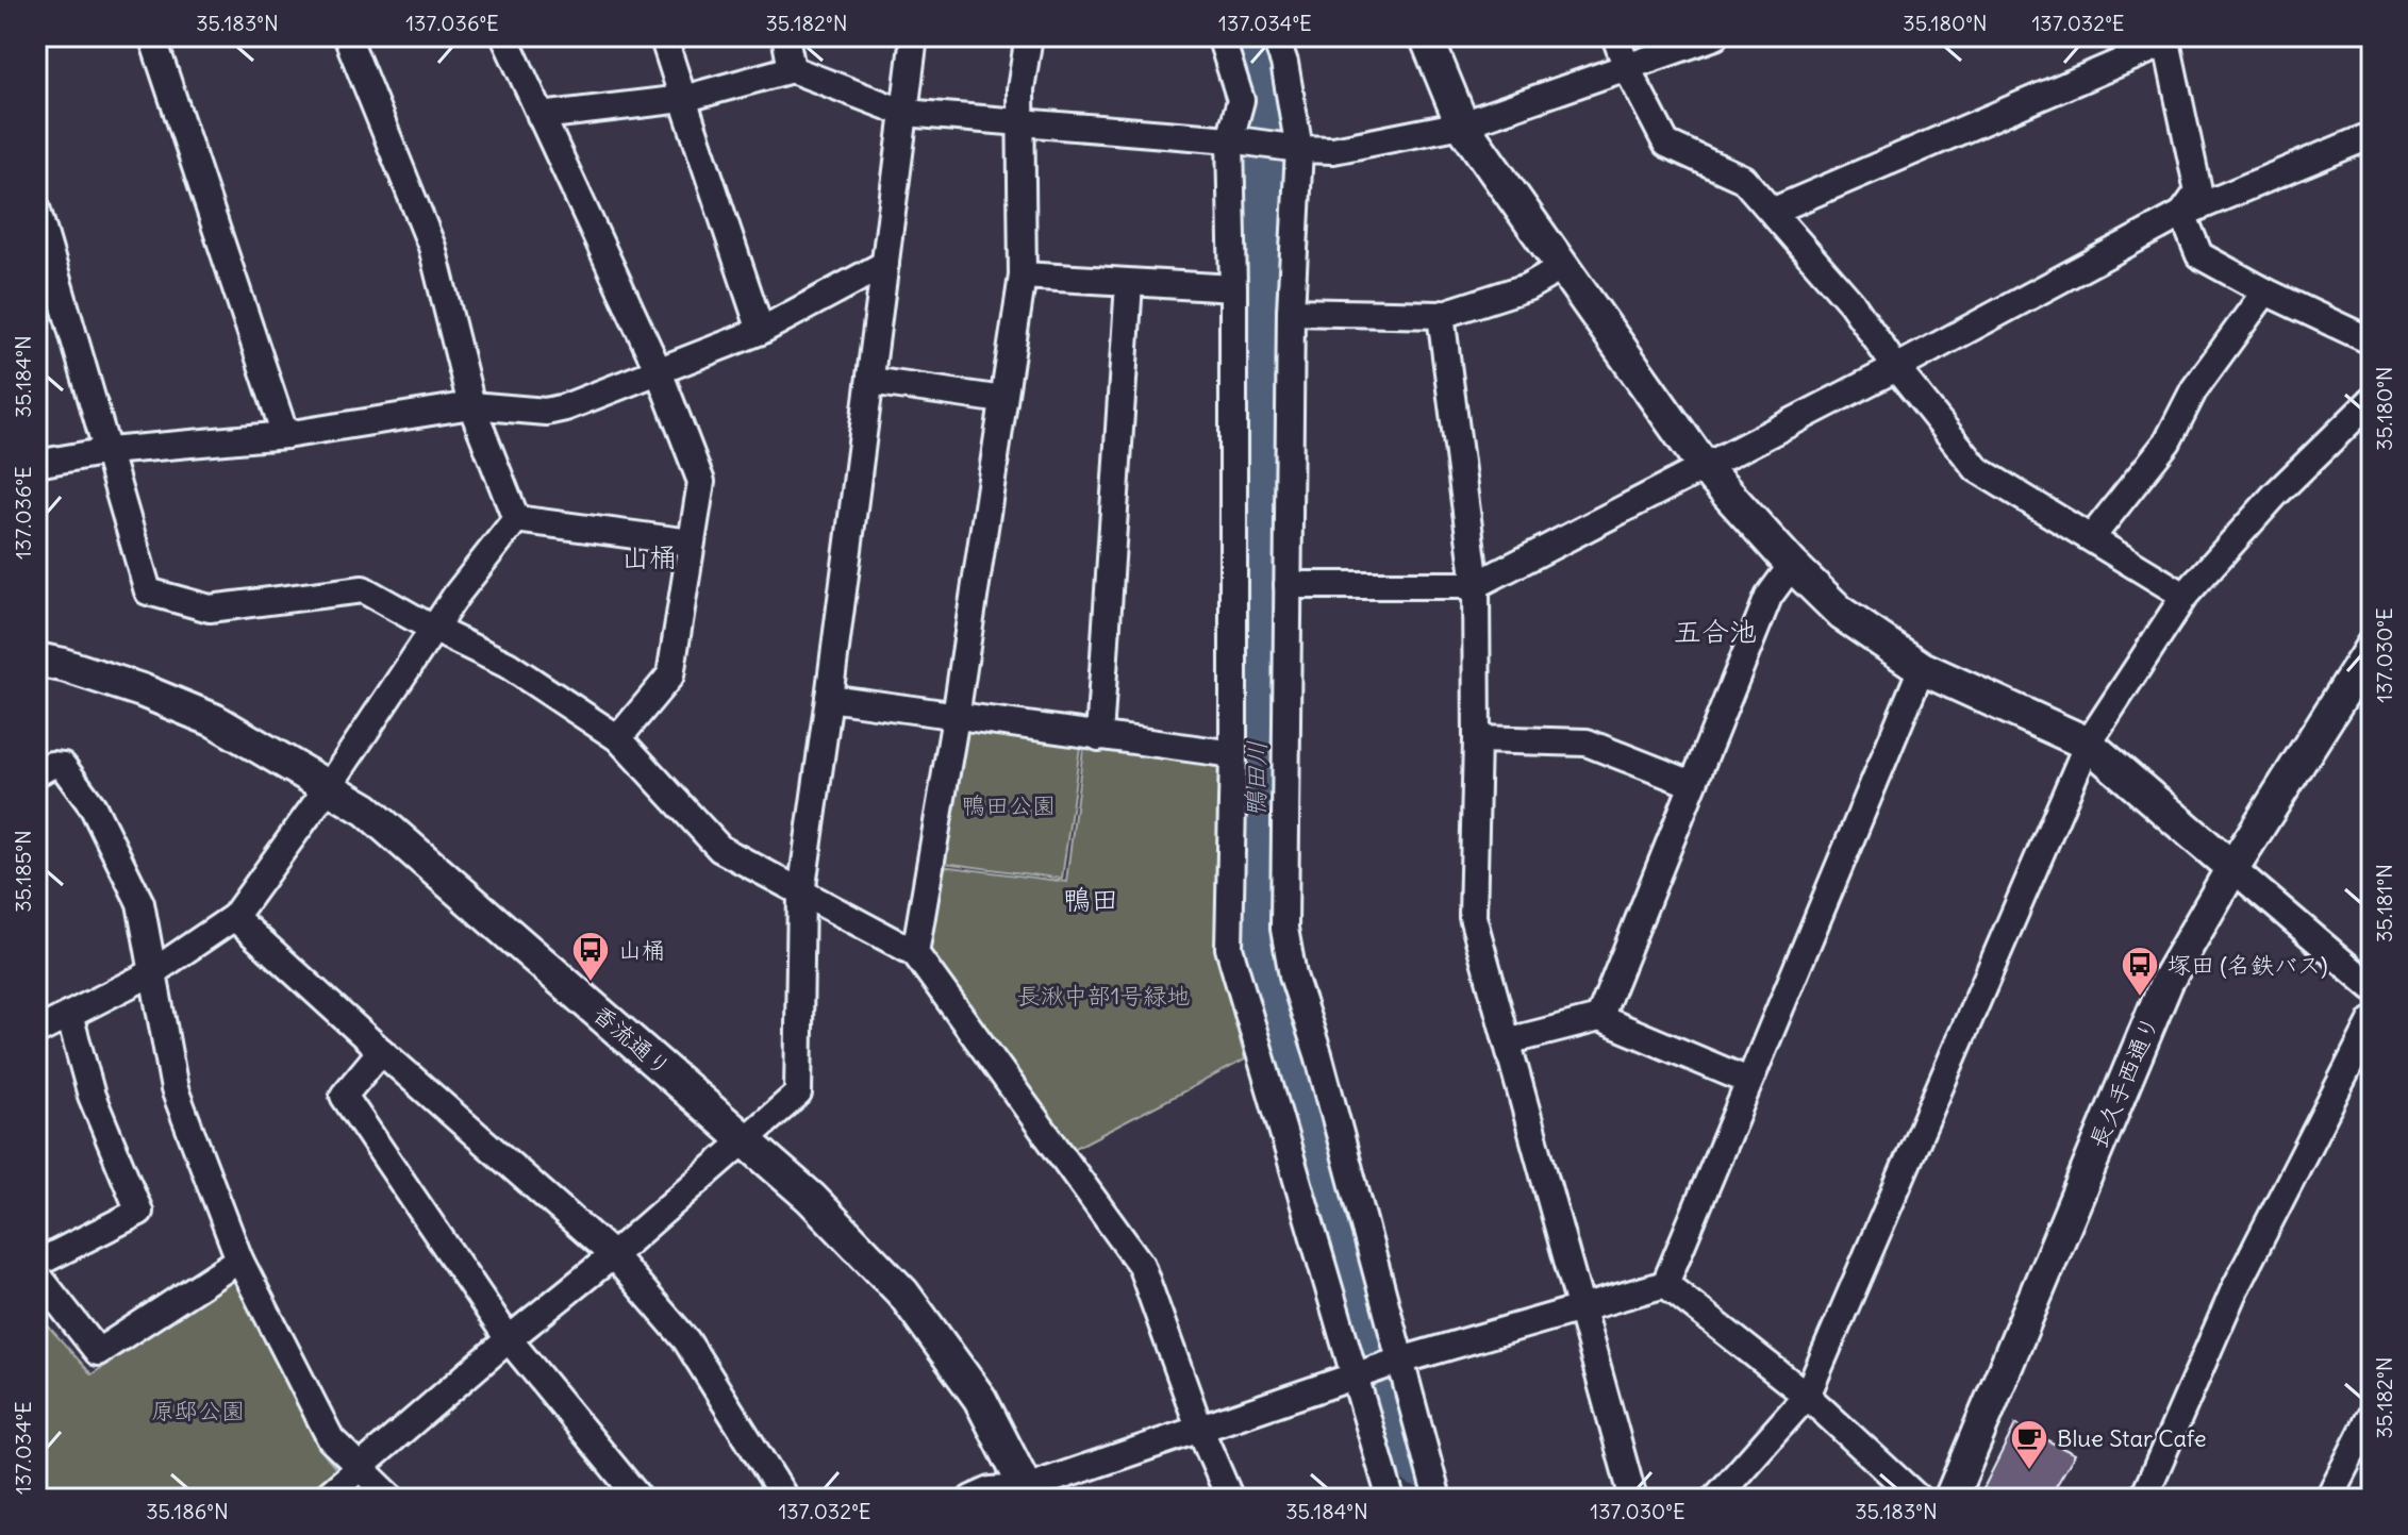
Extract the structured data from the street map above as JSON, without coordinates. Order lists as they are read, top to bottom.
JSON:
{
  "streets": {
    "street": ["香流通り", "長久手西通り"]
  },
  "districts": ["山桶", "五合池", "鴨田"],
  "water": ["鴨田川"],
  "parks": ["鴨田公園", "長湫中部1号緑地", "原邸公園"],
  "places": {
    "bus stop": ["山桶", "塚田 (名鉄バス)"],
    "cafe": ["Blue Star Cafe"]
  },
  "coordinates": [
    "35.183°N",
    "137.036°E",
    "35.182°N",
    "137.034°E",
    "35.180°N",
    "137.032°E",
    "35.184°N",
    "137.030°E",
    "35.185°N",
    "35.181°N",
    "35.186°N"
  ]
}
